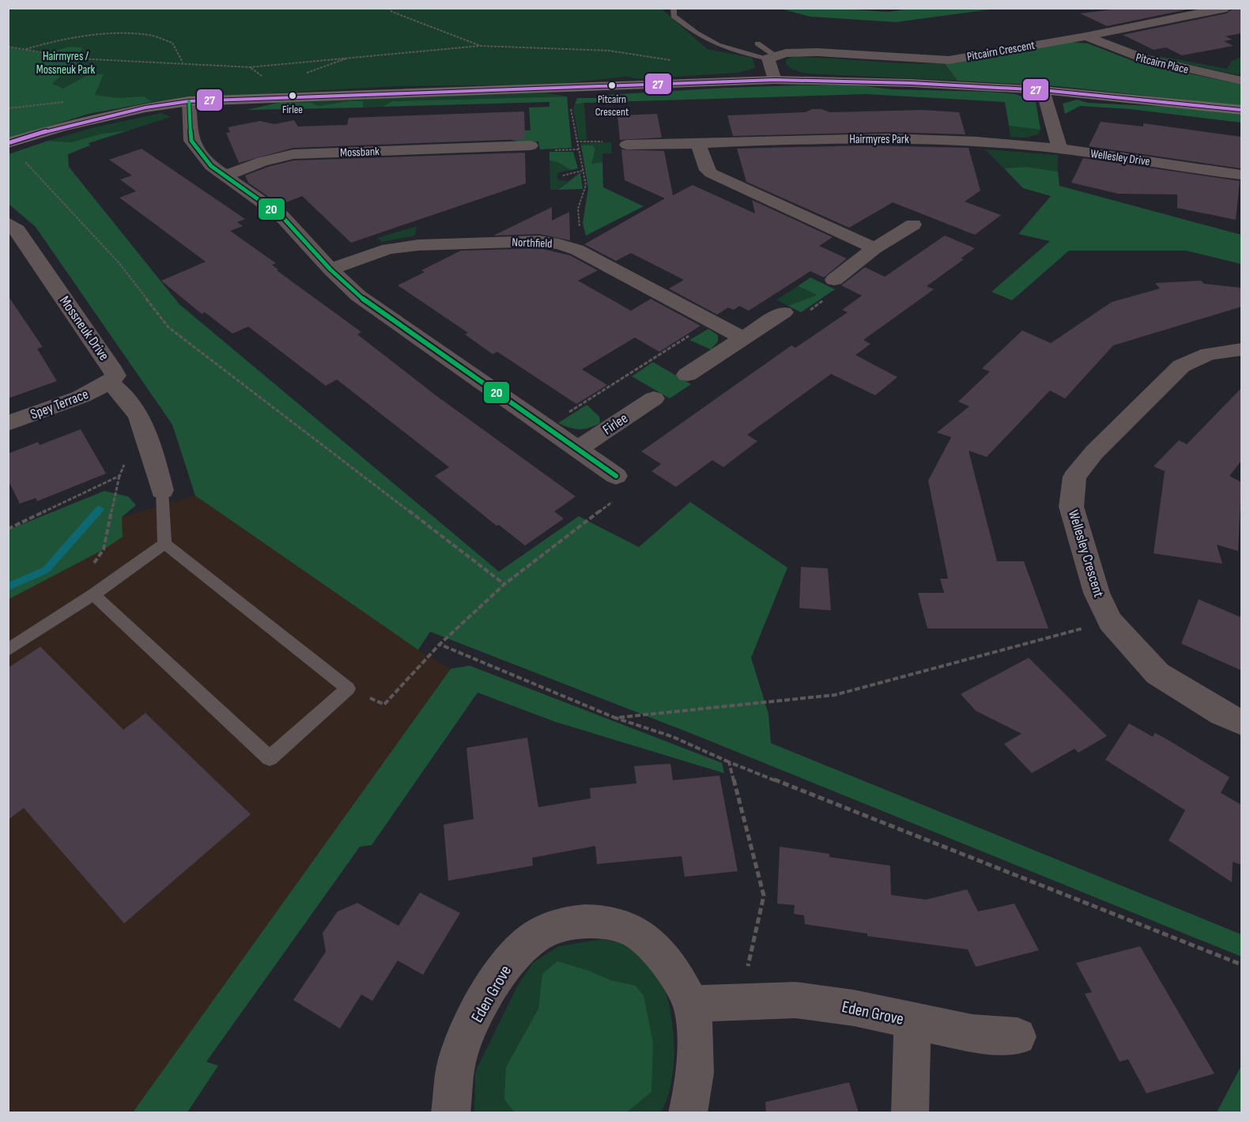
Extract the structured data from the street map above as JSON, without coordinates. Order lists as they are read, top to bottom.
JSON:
{
  "streets": {
    "street": [
      "Pitcairn Crescent",
      "Pitcairn Place",
      "Hairmyres Park",
      "Mossbank",
      "Wellesley Drive",
      "Northfield",
      "Mossneuk Drive",
      "Spey Terrace",
      "Firlee",
      "Wellesley Crescent",
      "Eden Grove"
    ]
  },
  "crossings": [
    ["Pitcairn Crescent", "Pitcairn Place"],
    ["Hairmyres Park", "Wellesley Drive"],
    ["Mossneuk Drive", "Spey Terrace"]
  ],
  "parks": ["Hairmyres / Mossneuk Park"],
  "places": ["Pitcairn Crescent", "Firlee"],
  "lines": ["transit line 27", "transit line 20"]
}
